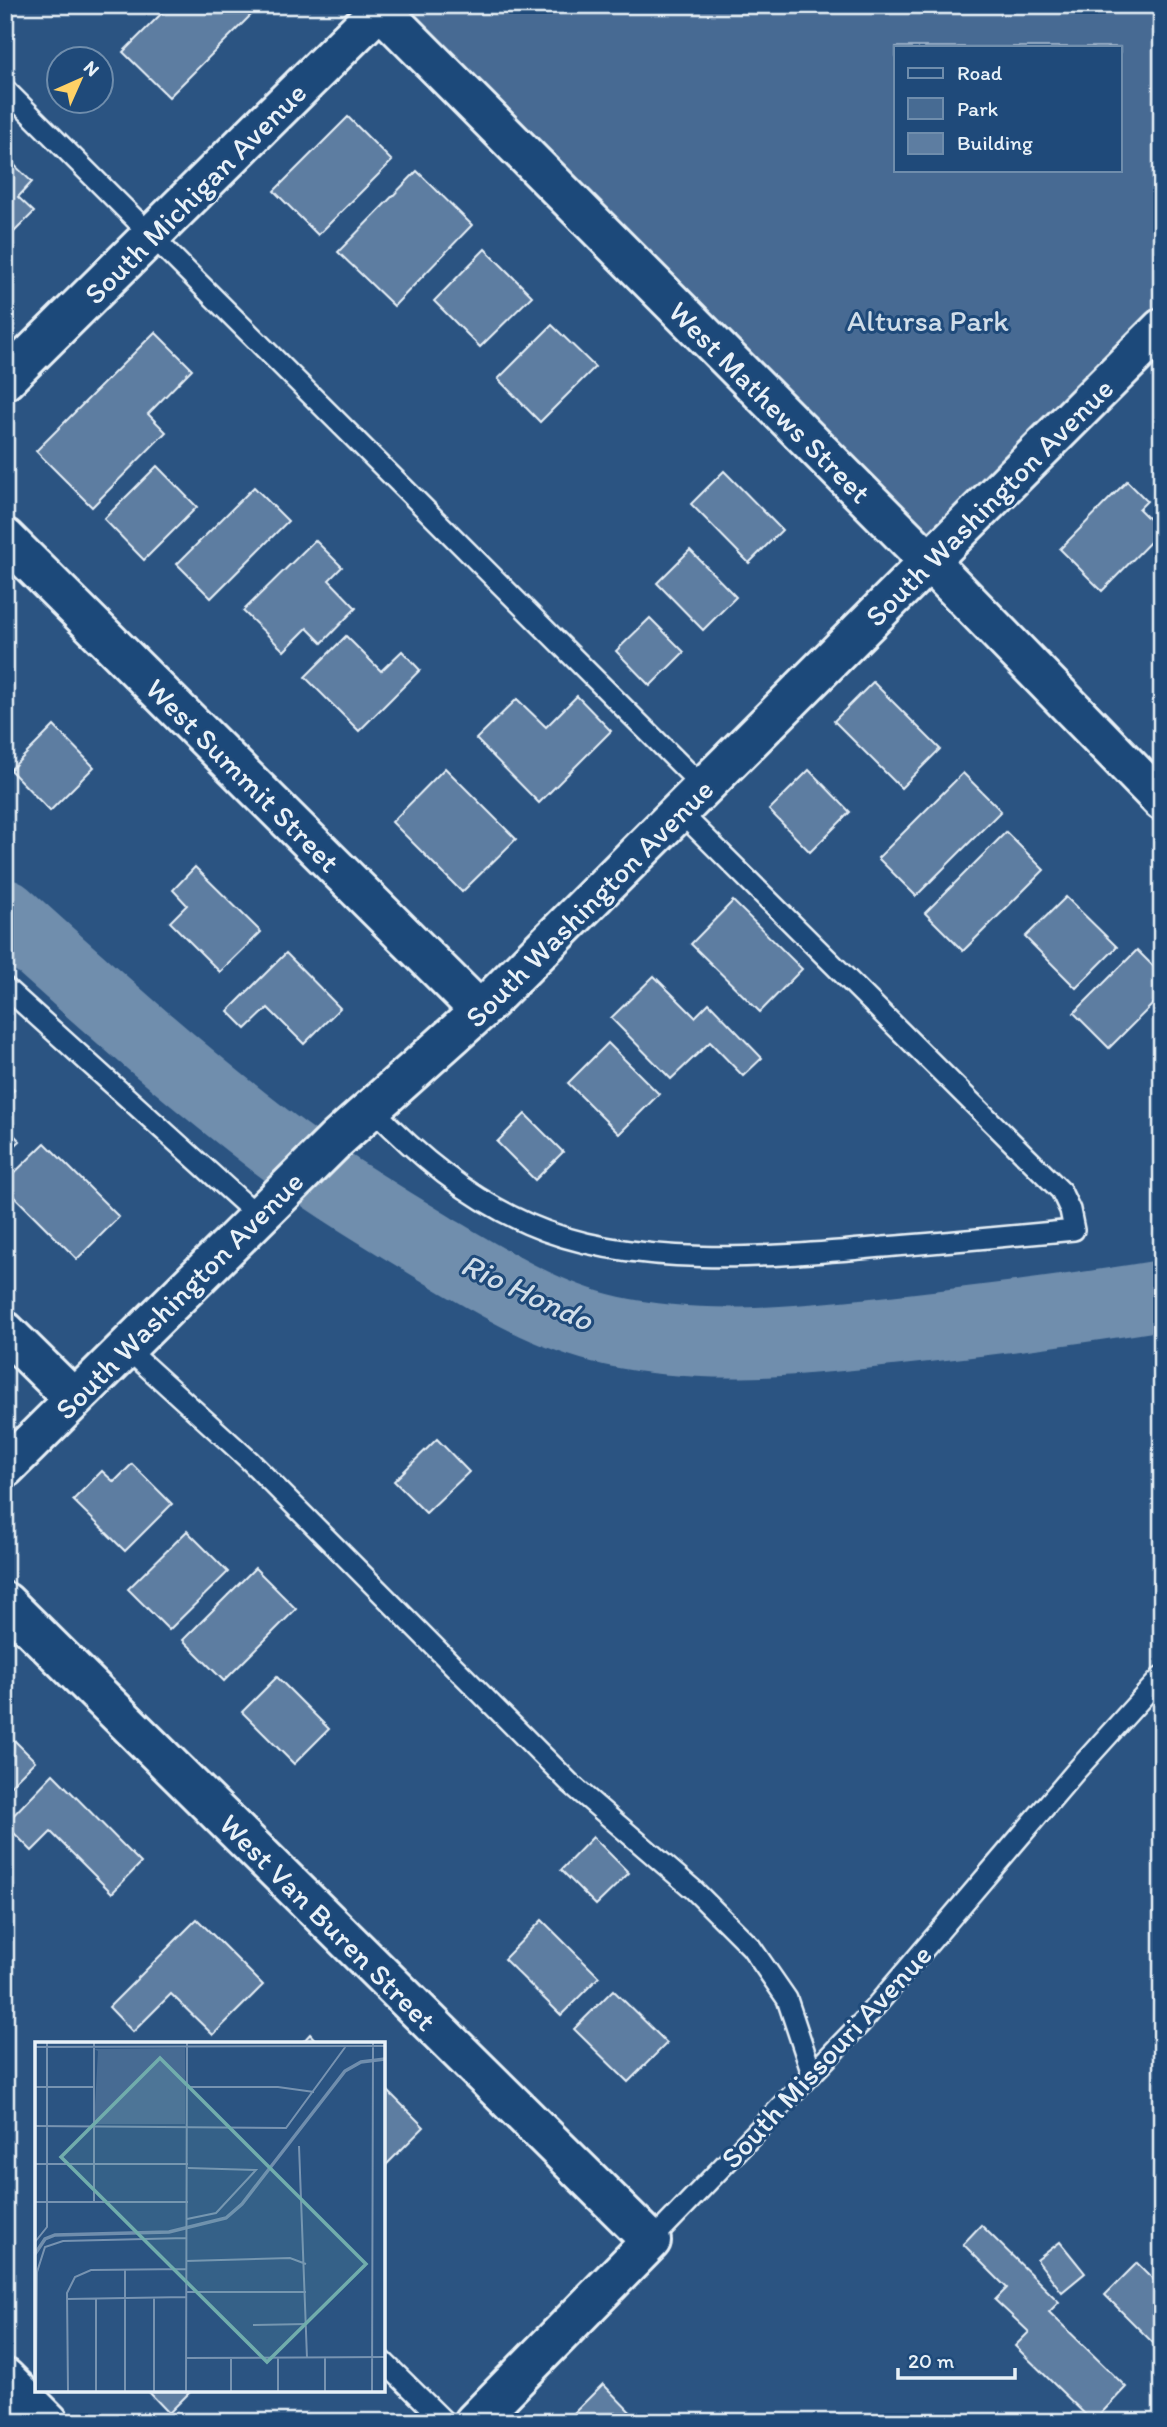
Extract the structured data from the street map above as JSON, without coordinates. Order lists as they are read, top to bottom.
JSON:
{
  "streets": {
    "street": [
      "South Michigan Avenue",
      "West Mathews Street",
      "South Washington Avenue",
      "West Summit Street",
      "West Van Buren Street",
      "South Missouri Avenue"
    ]
  },
  "crossings": [
    ["South Michigan Avenue", "West Mathews Street"],
    ["West Mathews Street", "South Washington Avenue"],
    ["South Washington Avenue", "West Summit Street"],
    ["West Van Buren Street", "South Missouri Avenue"]
  ],
  "water": ["Rio Hondo"],
  "parks": ["Altursa Park"],
  "legend": ["Road", "Park", "Building"],
  "scale_bar": "20 m",
  "north": "top right"
}
